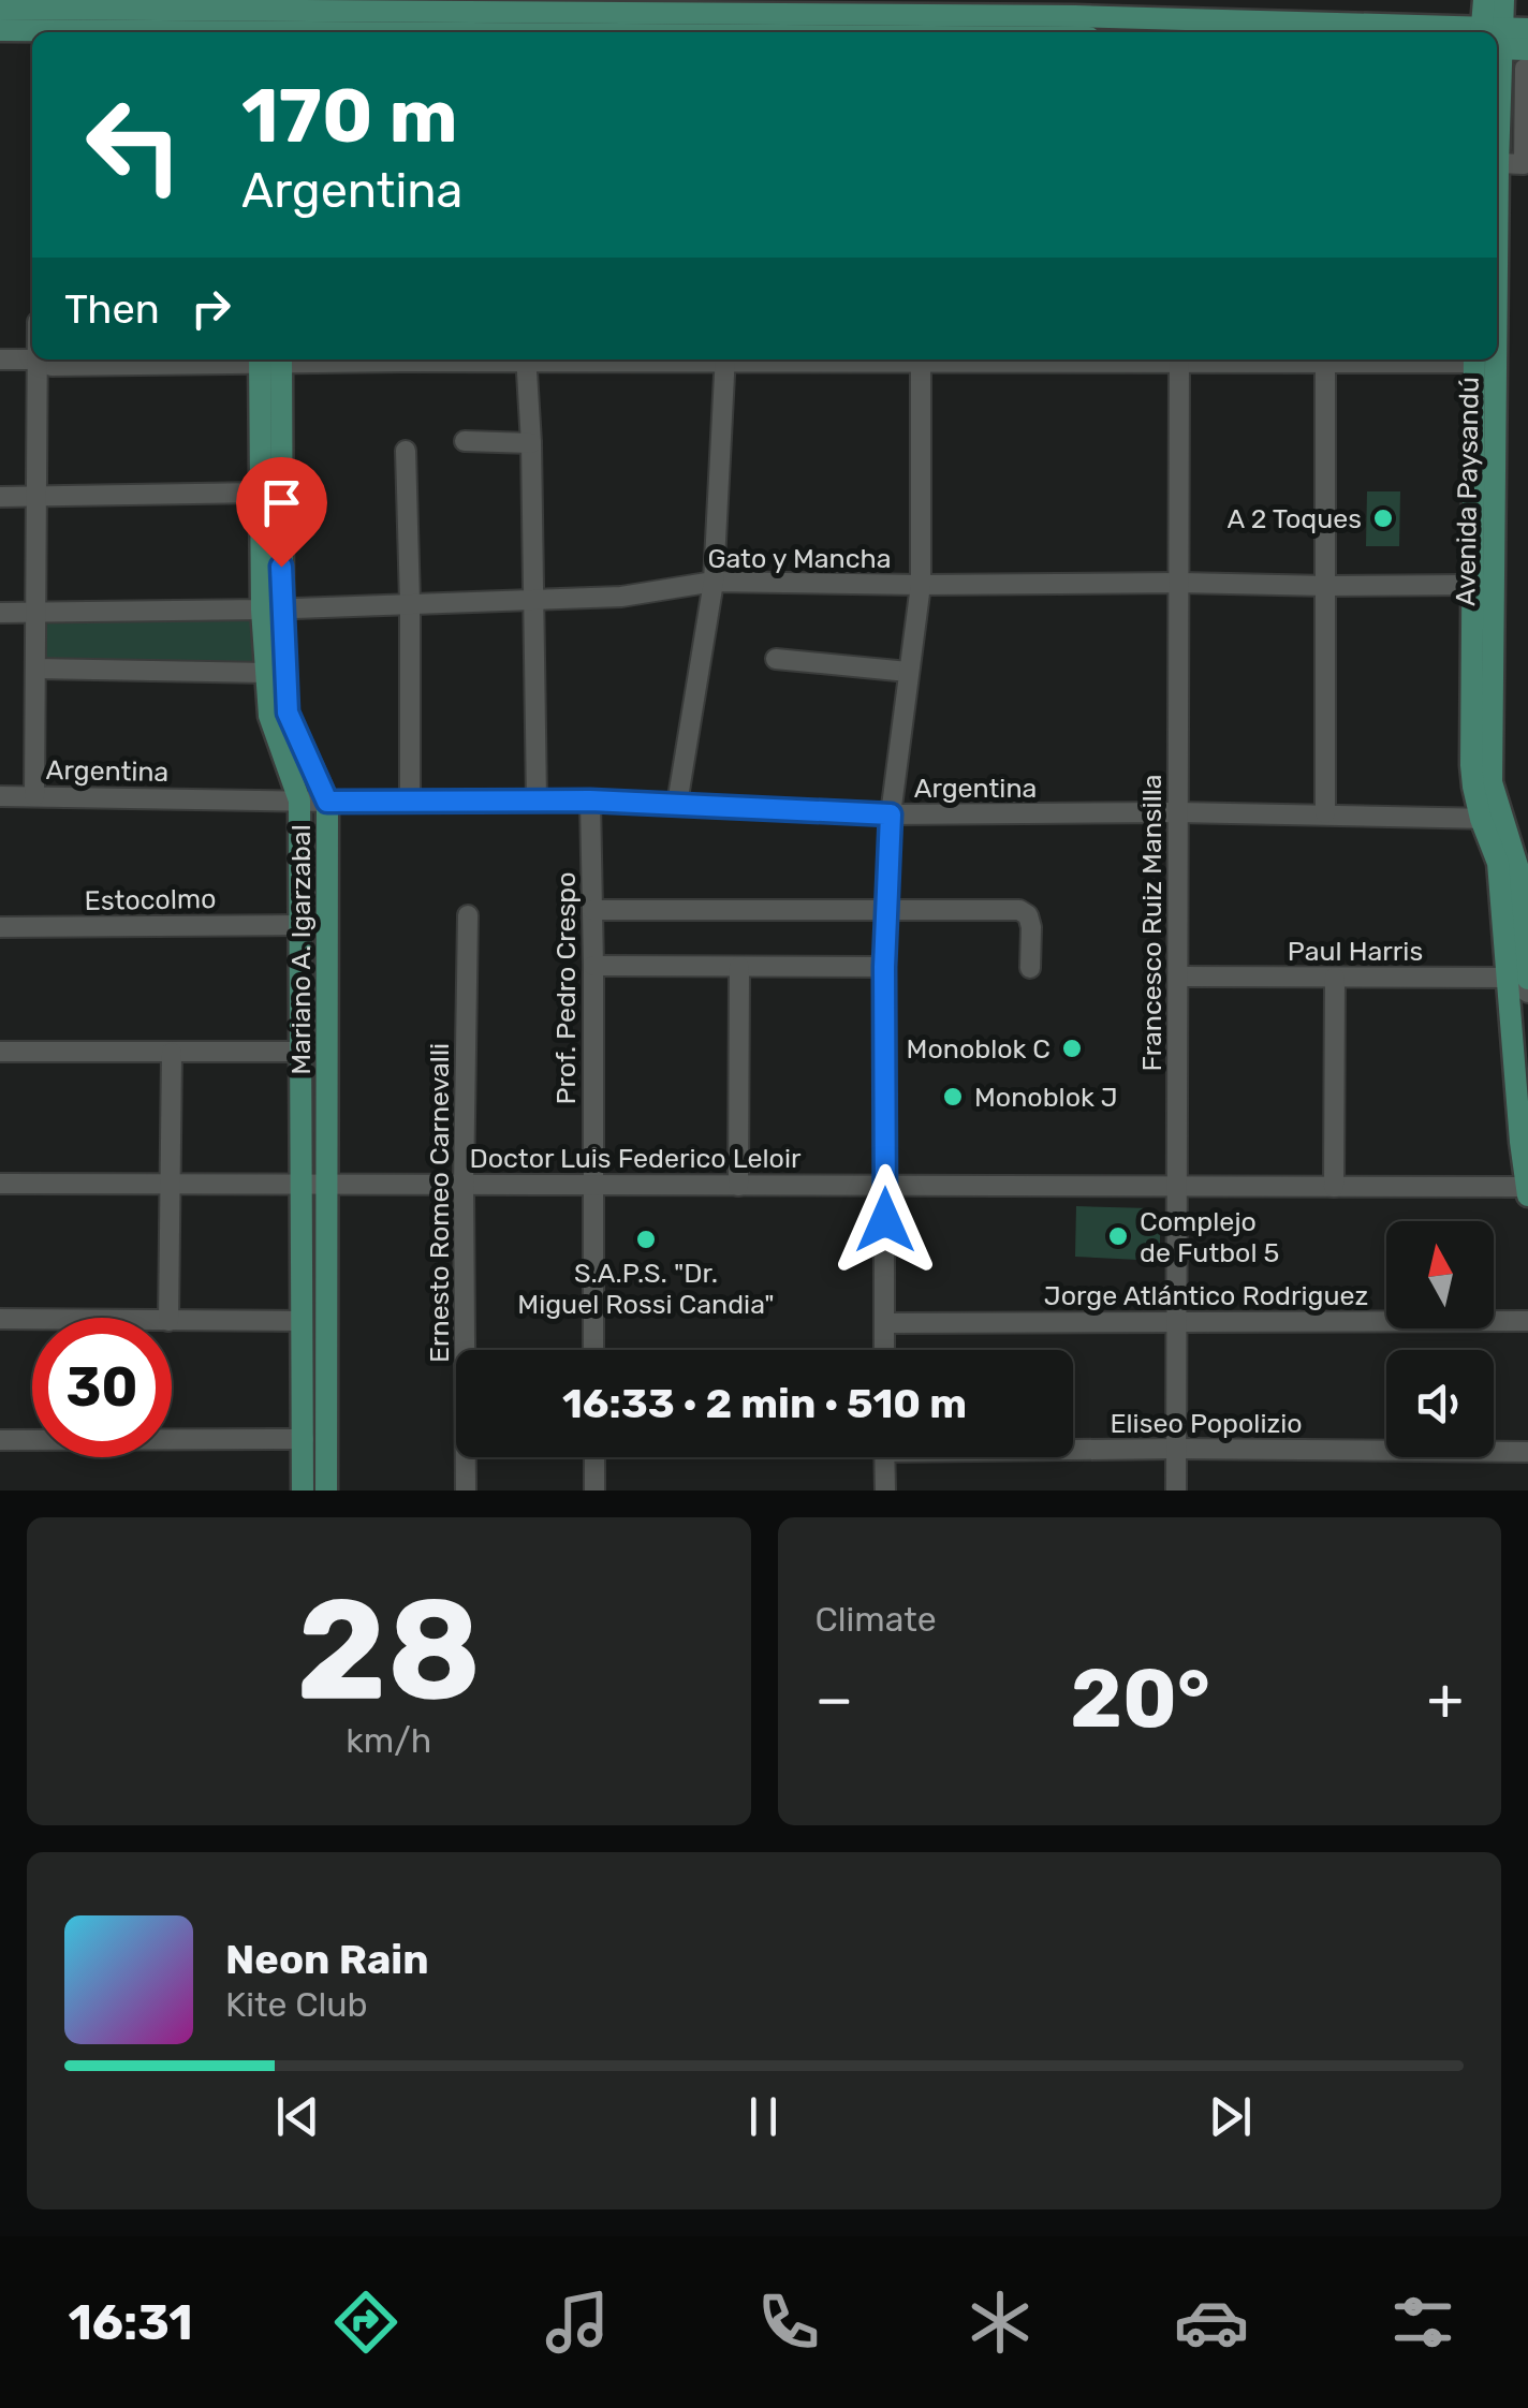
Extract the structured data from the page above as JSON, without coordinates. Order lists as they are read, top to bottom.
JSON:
{
  "streets": {
    "main road": ["Avenida Paysandú", "Mariano A. Igarzabal"],
    "street": [
      "Gato y Mancha",
      "Argentina",
      "Estocolmo",
      "Francesco Ruiz Mansilla",
      "Paul Harris",
      "Prof. Pedro Crespo",
      "Doctor Luis Federico Leloir",
      "Ernesto Romeo Carnevalli",
      "Jorge Atlántico Rodriguez",
      "Eliseo Popolizio"
    ]
  },
  "crossings": [
    ["Avenida Paysandú", "Gato y Mancha"],
    ["Avenida Paysandú", "Argentina"],
    ["Avenida Paysandú", "Paul Harris"],
    ["Avenida Paysandú", "Doctor Luis Federico Leloir"],
    ["Gato y Mancha", "Francesco Ruiz Mansilla"],
    ["Gato y Mancha", "Mariano A. Igarzabal"],
    ["Argentina", "Francesco Ruiz Mansilla"],
    ["Argentina", "Mariano A. Igarzabal"],
    ["Argentina", "Prof. Pedro Crespo"],
    ["Estocolmo", "Mariano A. Igarzabal"],
    ["Francesco Ruiz Mansilla", "Paul Harris"],
    ["Francesco Ruiz Mansilla", "Doctor Luis Federico Leloir"],
    ["Francesco Ruiz Mansilla", "Jorge Atlántico Rodriguez"],
    ["Francesco Ruiz Mansilla", "Eliseo Popolizio"],
    ["Mariano A. Igarzabal", "Doctor Luis Federico Leloir"],
    ["Prof. Pedro Crespo", "Doctor Luis Federico Leloir"],
    ["Doctor Luis Federico Leloir", "Ernesto Romeo Carnevalli"]
  ],
  "places": [
    "A 2 Toques",
    "Monoblok C",
    "Monoblok J",
    "Complejo de Futbol 5",
    "S.A.P.S. \"Dr. Miguel Rossi Candia\""
  ],
  "north": "top",
  "page": {
    "turn": ["170 m", "Argentina"],
    "then": "Then",
    "limit": "30",
    "trip": "16:33 · 2 min · 510 m",
    "tile": [
      ["28", "km/h"],
      "Climate"
    ],
    "heat": ["−", "20°", "+"],
    "song": ["Neon Rain", "Kite Club"],
    "tabs": "16:31"
  }
}
